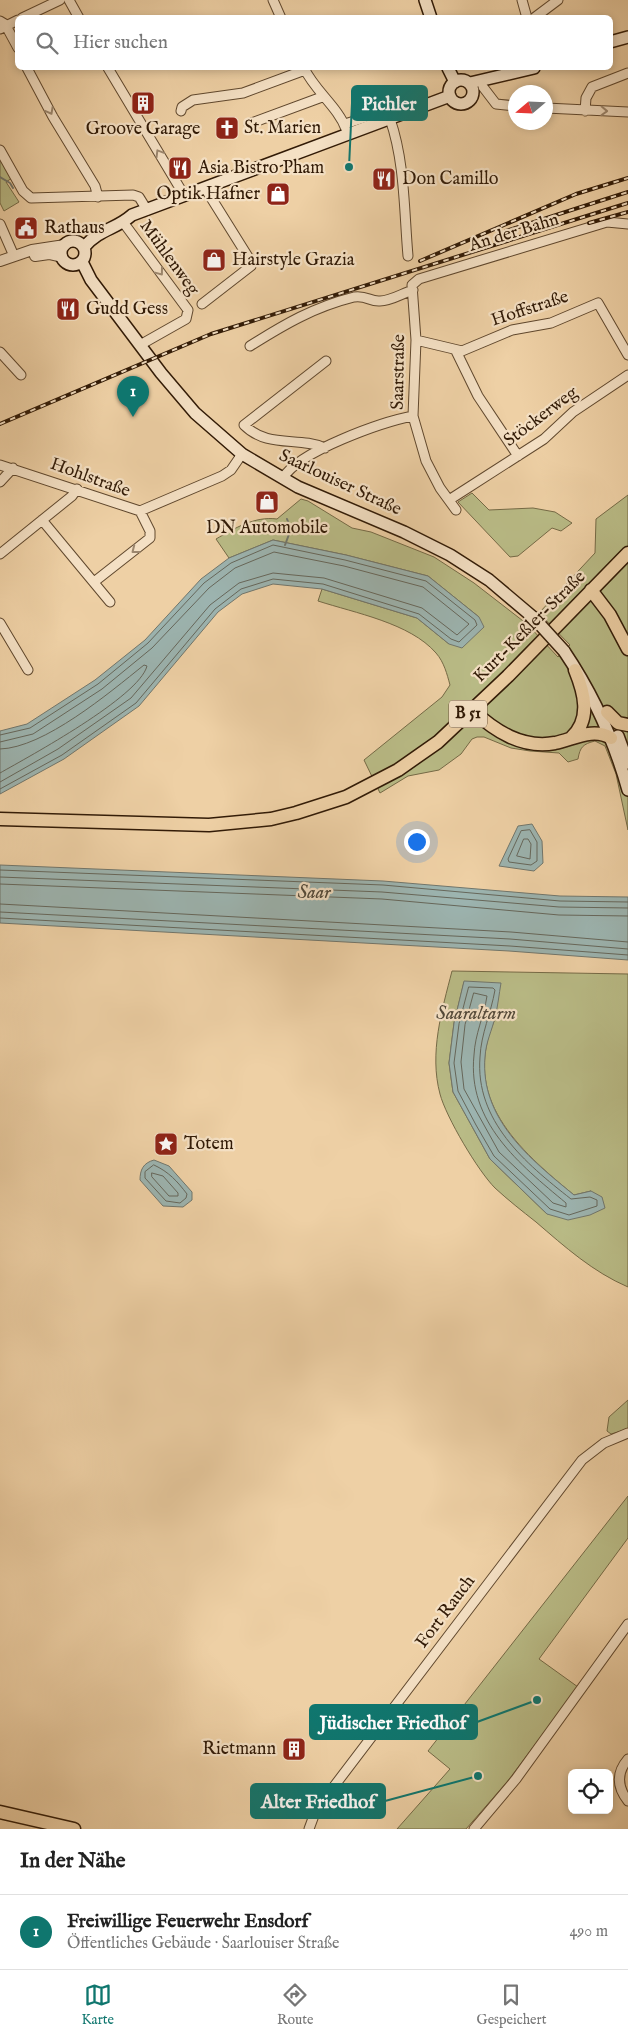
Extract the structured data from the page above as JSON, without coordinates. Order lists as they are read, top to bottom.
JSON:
{
  "streets": {
    "main road": ["Saarlouiser Straße", "Kurt-Keßler-Straße", "B 51"],
    "street": [
      "An der Bahn",
      "Mühlenweg",
      "Hoffstraße",
      "Saarstraße",
      "Stöckerweg",
      "Hohlstraße",
      "Fort Rauch"
    ]
  },
  "crossings": [
    ["An der Bahn", "Saarstraße"],
    ["Mühlenweg", "Saarlouiser Straße"],
    ["Saarstraße", "Stöckerweg"],
    ["Hohlstraße", "Saarlouiser Straße"]
  ],
  "water": ["Saar", "Saaraltarm"],
  "places": {
    "building": ["Groove Garage", "Rietmann"],
    "church": ["St. Marien"],
    "other": ["Pichler", "Jüdischer Friedhof", "Alter Friedhof"],
    "restaurant": ["Asia Bistro Pham", "Don Camillo", "Gudd Gess"],
    "shop": ["Optik Hafner", "Hairstyle Grazia", "DN Automobile"],
    "public building": ["Rathaus"],
    "place": ["Totem"]
  },
  "north": "left",
  "page": {
    "search": "Hier suchen",
    "pins": "1",
    "heading": "In der Nähe",
    "list": [
      {
        "mark": "1",
        "name": "Freiwillige Feuerwehr Ensdorf",
        "note": "Öffentliches Gebäude · Saarlouiser Straße",
        "value": "490 m"
      }
    ],
    "nav": ["Karte", "Route", "Gespeichert"]
  }
}
